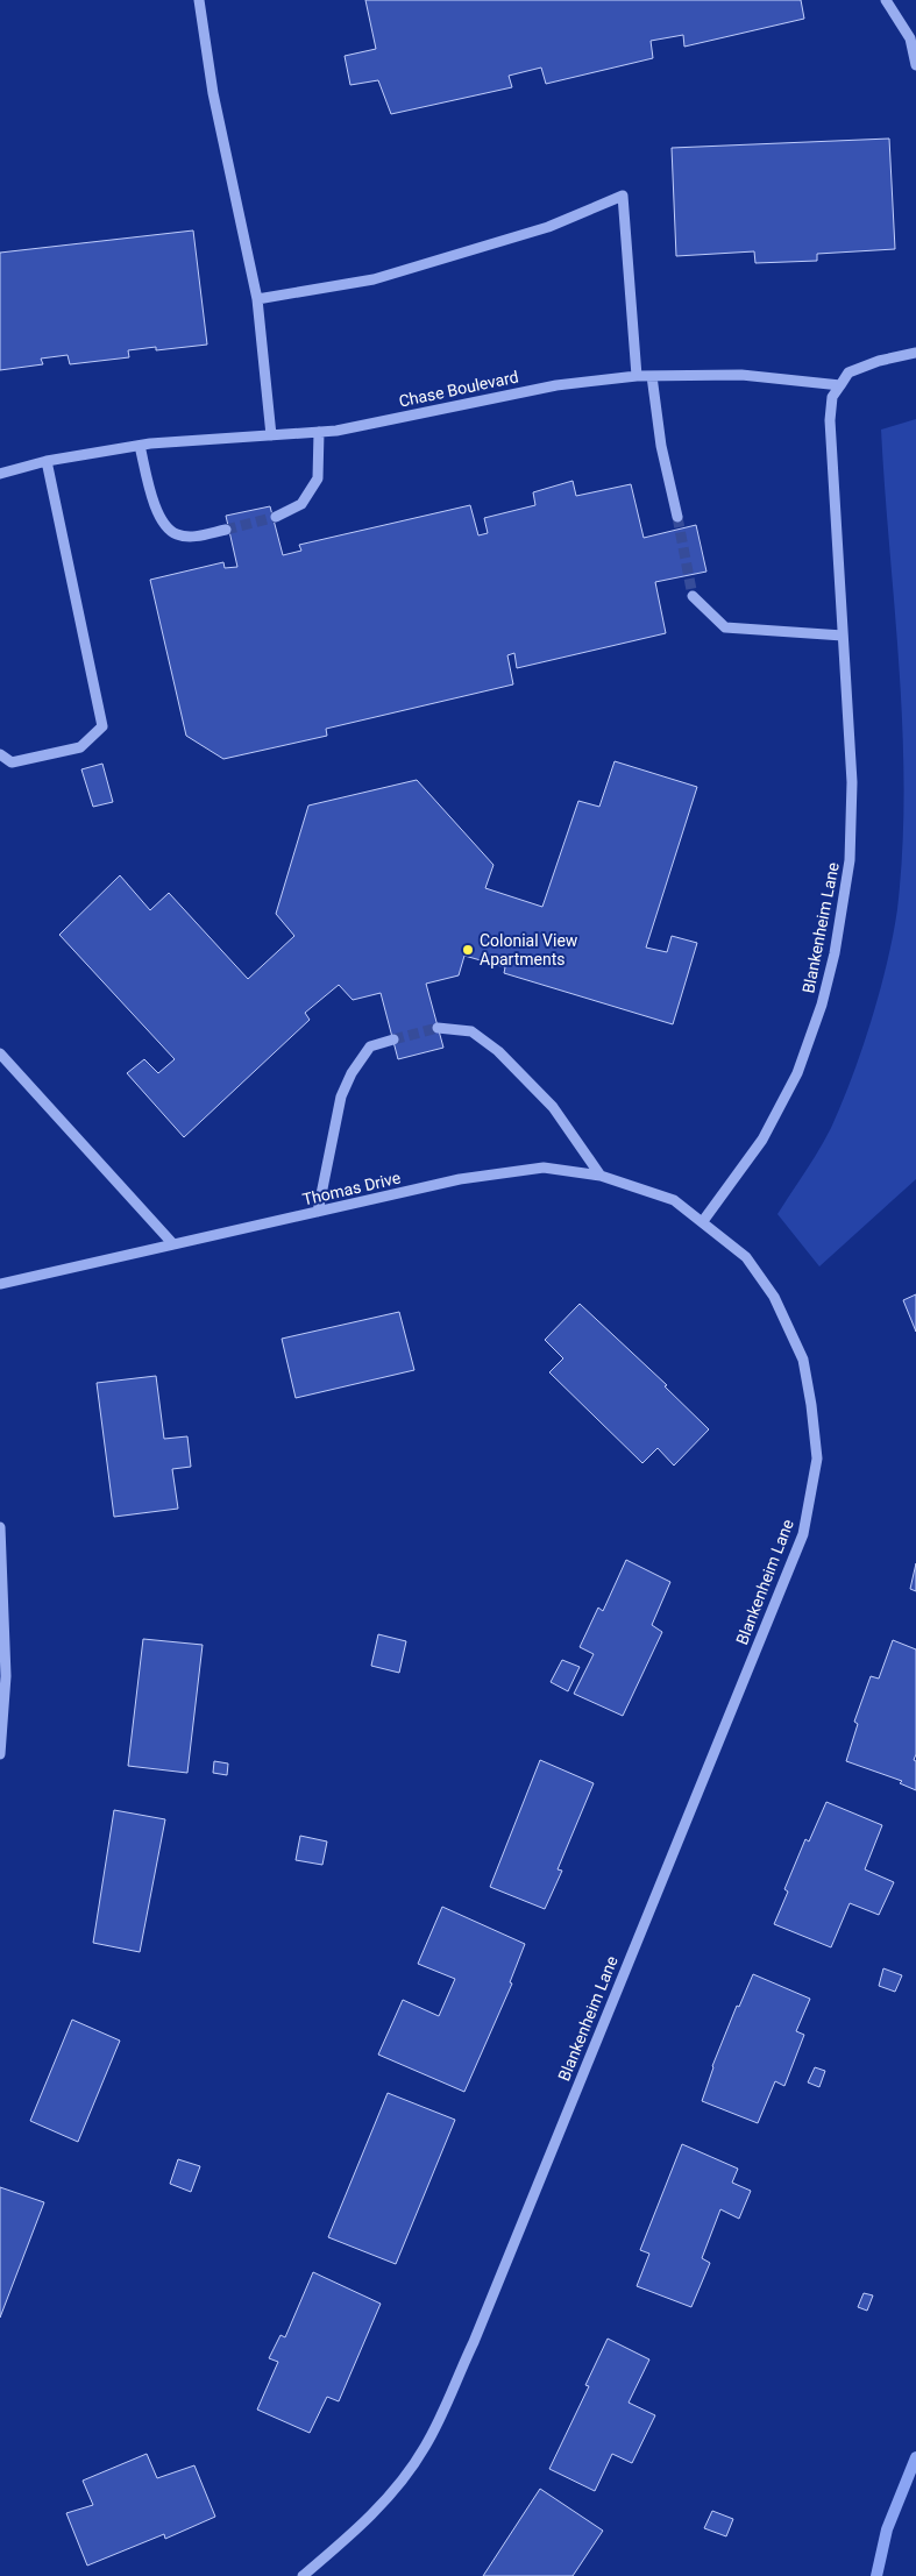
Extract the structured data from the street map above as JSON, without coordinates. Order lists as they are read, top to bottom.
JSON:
{
  "streets": {
    "street": ["Chase Boulevard", "Blankenheim Lane", "Thomas Drive"]
  },
  "crossings": [
    ["Chase Boulevard", "Blankenheim Lane"],
    ["Blankenheim Lane", "Thomas Drive"]
  ],
  "places": ["Colonial View Apartments"]
}
